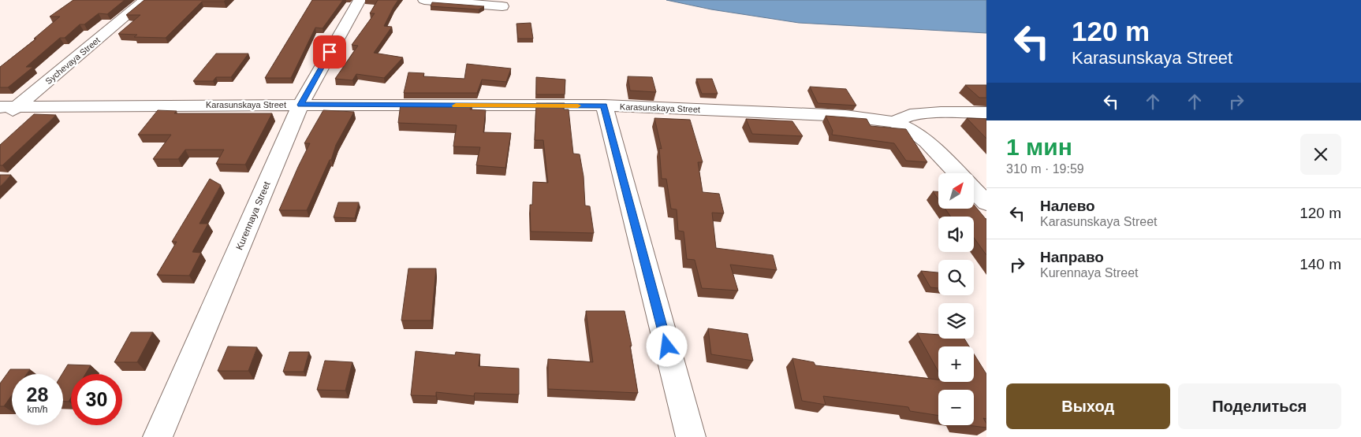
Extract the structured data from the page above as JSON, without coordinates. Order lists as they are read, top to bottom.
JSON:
{
  "streets": {
    "street": ["Sychevaya Street", "Karasunskaya Street", "Kurennaya Street"]
  },
  "crossings": [
    ["Sychevaya Street", "Karasunskaya Street"],
    ["Karasunskaya Street", "Kurennaya Street"]
  ],
  "north": "top right",
  "page": {
    "turn": ["120 m", "Karasunskaya Street"],
    "heading": ["1 мин", "310 m · 19:59"],
    "map_buttons": ["+", "−"],
    "list": [
      {
        "name": "Налево",
        "note": "Karasunskaya Street",
        "value": "120 m"
      },
      {
        "name": "Направо",
        "note": "Kurennaya Street",
        "value": "140 m"
      }
    ],
    "speed": "28 km/h",
    "limit": "30",
    "buttons": ["Выход", "Поделиться"]
  }
}
